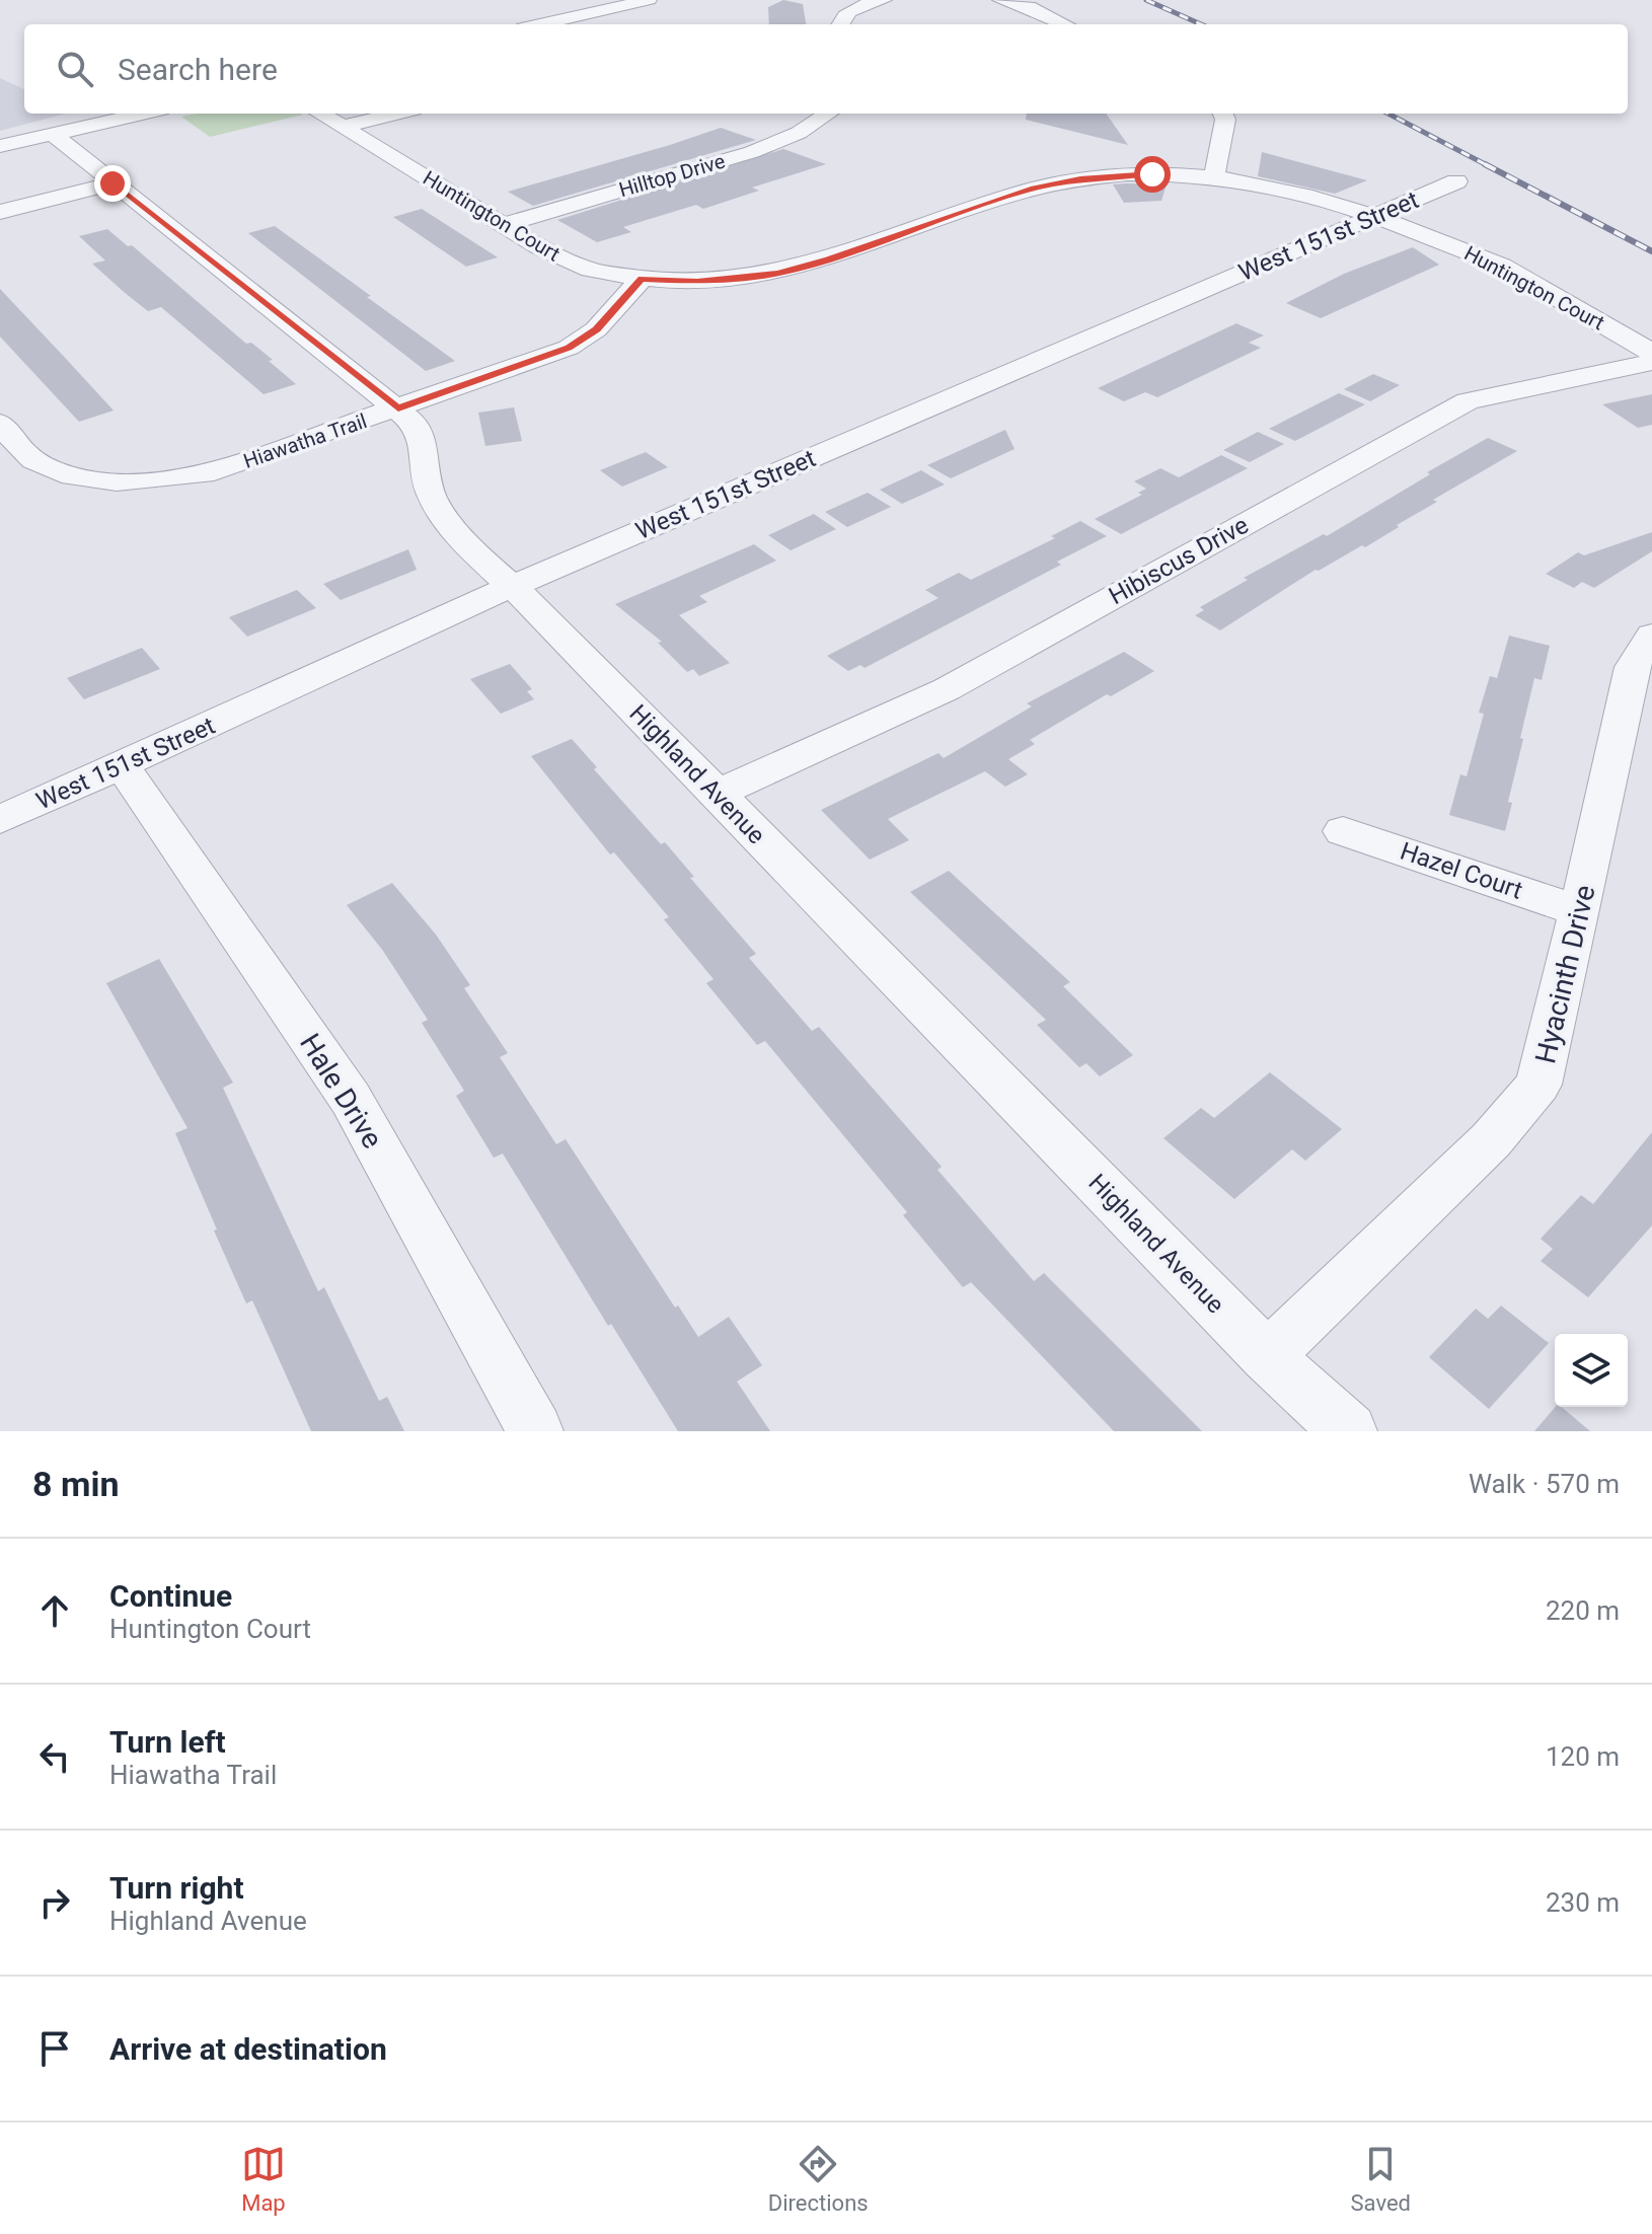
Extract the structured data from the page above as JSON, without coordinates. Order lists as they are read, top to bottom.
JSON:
{
  "streets": {
    "street": [
      "Hilltop Drive",
      "Huntington Court",
      "West 151st Street",
      "Hiawatha Trail",
      "Hibiscus Drive",
      "Highland Avenue",
      "Hazel Court",
      "Hyacinth Drive",
      "Hale Drive"
    ]
  },
  "crossings": [
    ["Hilltop Drive", "Huntington Court"],
    ["Huntington Court", "West 151st Street"],
    ["Huntington Court", "Hiawatha Trail"],
    ["West 151st Street", "Highland Avenue"],
    ["West 151st Street", "Hale Drive"],
    ["Hiawatha Trail", "Highland Avenue"],
    ["Hibiscus Drive", "Highland Avenue"],
    ["Highland Avenue", "Hyacinth Drive"],
    ["Hazel Court", "Hyacinth Drive"]
  ],
  "page": {
    "search": "Search here",
    "heading": ["8 min", "Walk · 570 m"],
    "list": [
      ["Continue", "Huntington Court", "220 m"],
      ["Turn left", "Hiawatha Trail", "120 m"],
      ["Turn right", "Highland Avenue", "230 m"],
      "Arrive at destination"
    ],
    "nav": ["Map", "Directions", "Saved"]
  }
}
